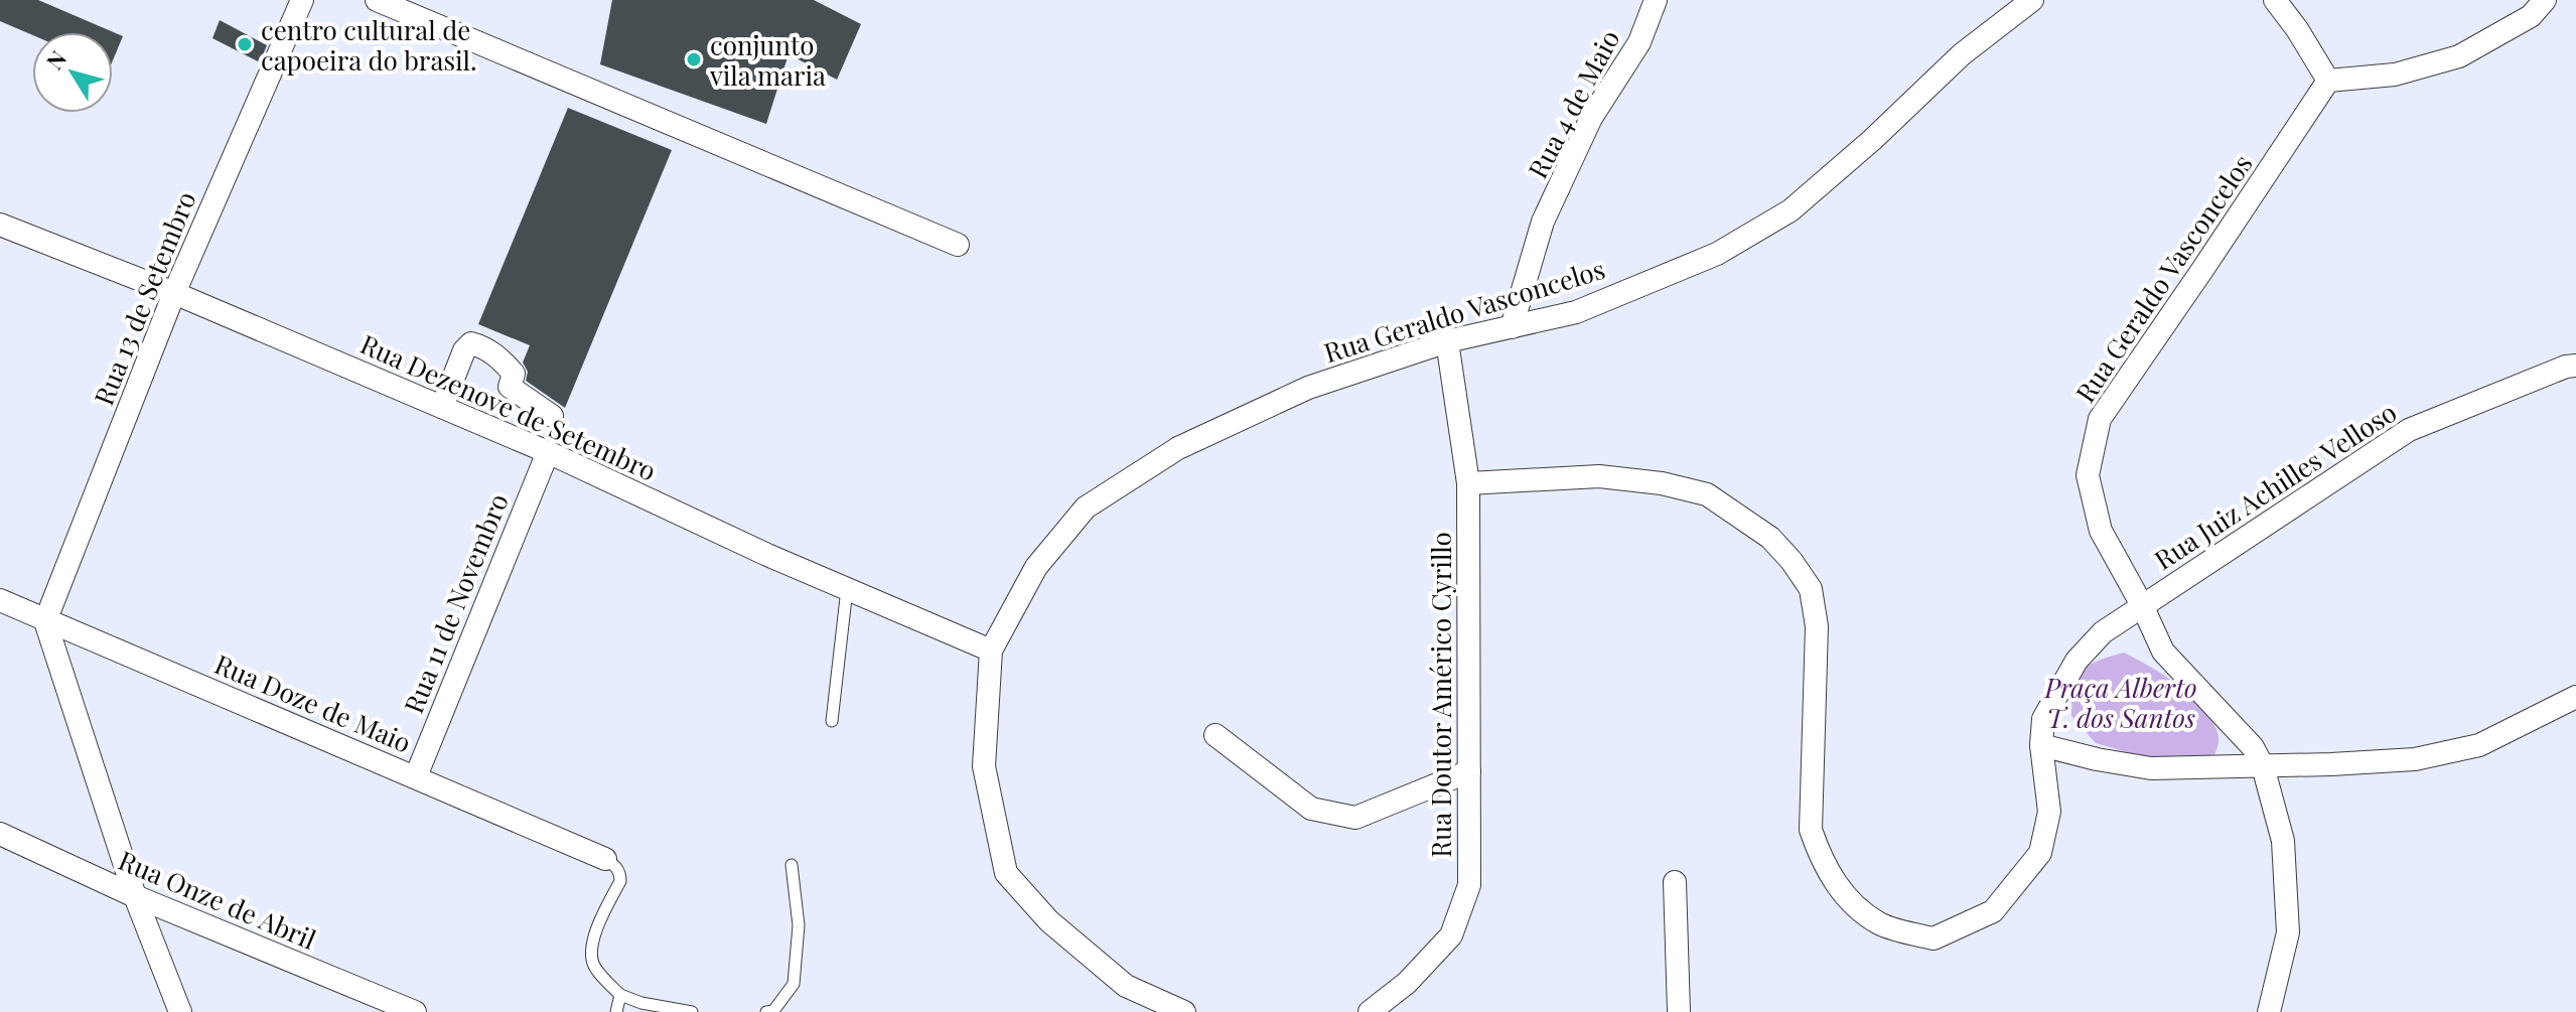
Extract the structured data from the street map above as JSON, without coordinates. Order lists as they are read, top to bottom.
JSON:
{
  "streets": {
    "street": [
      "Rua 4 de Maio",
      "Rua Geraldo Vasconcelos",
      "Rua 13 de Setembro",
      "Rua Dezenove de Setembro",
      "Rua Juiz Achilles Velloso",
      "Rua 11 de Novembro",
      "Rua Doutor Américo Cyrillo",
      "Rua Doze de Maio",
      "Rua Onze de Abril"
    ]
  },
  "crossings": [
    ["Rua 4 de Maio", "Rua Geraldo Vasconcelos"],
    ["Rua Geraldo Vasconcelos", "Rua Dezenove de Setembro"],
    ["Rua Geraldo Vasconcelos", "Rua Juiz Achilles Velloso"],
    ["Rua Geraldo Vasconcelos", "Rua Doutor Américo Cyrillo"],
    ["Rua 13 de Setembro", "Rua Dezenove de Setembro"],
    ["Rua 13 de Setembro", "Rua Doze de Maio"],
    ["Rua Dezenove de Setembro", "Rua 11 de Novembro"],
    ["Rua 11 de Novembro", "Rua Doze de Maio"]
  ],
  "parks": ["Praça Alberto T. dos Santos"],
  "places": ["centro cultural de capoeira do brasil.", "conjunto vila maria"],
  "north": "top left"
}
